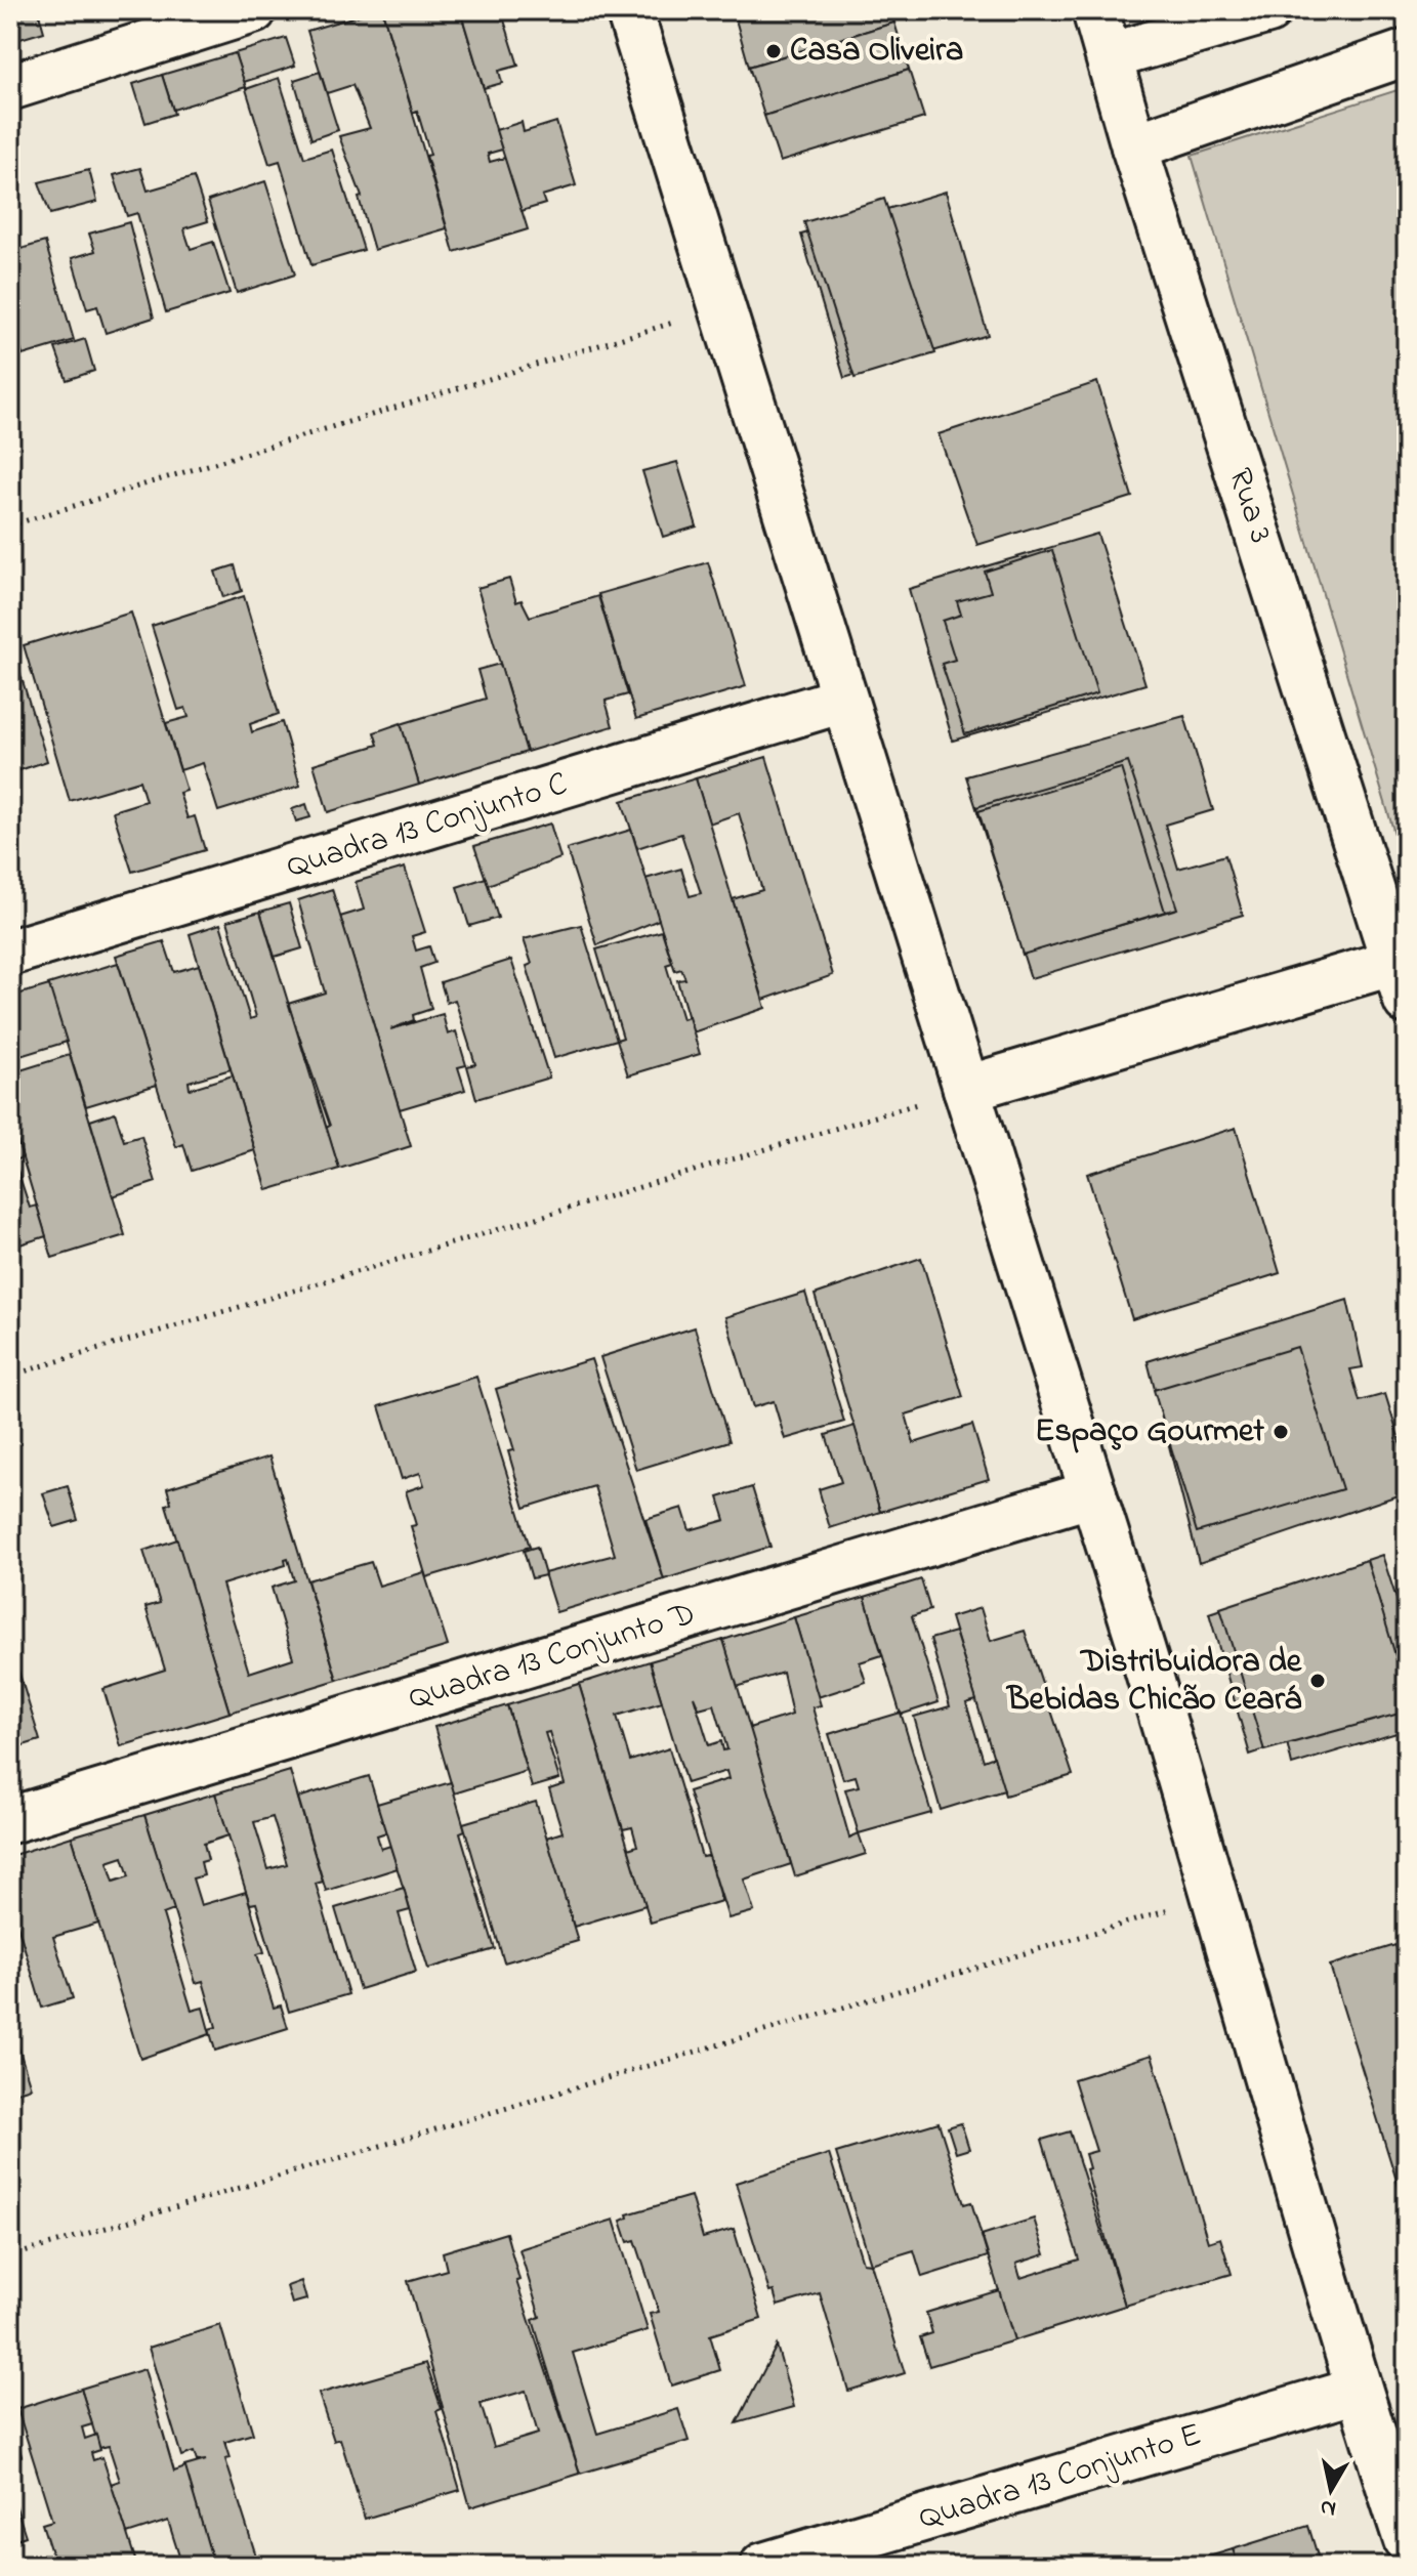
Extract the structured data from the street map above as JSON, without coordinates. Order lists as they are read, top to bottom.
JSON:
{
  "streets": {
    "street": [
      "Rua 3",
      "Quadra 13 Conjunto C",
      "Quadra 13 Conjunto D",
      "Quadra 13 Conjunto E"
    ]
  },
  "places": ["Casa Oliveira", "Espaço Gourmet", "Distribuidora de Bebidas Chicão Ceará"],
  "north": "bottom"
}
